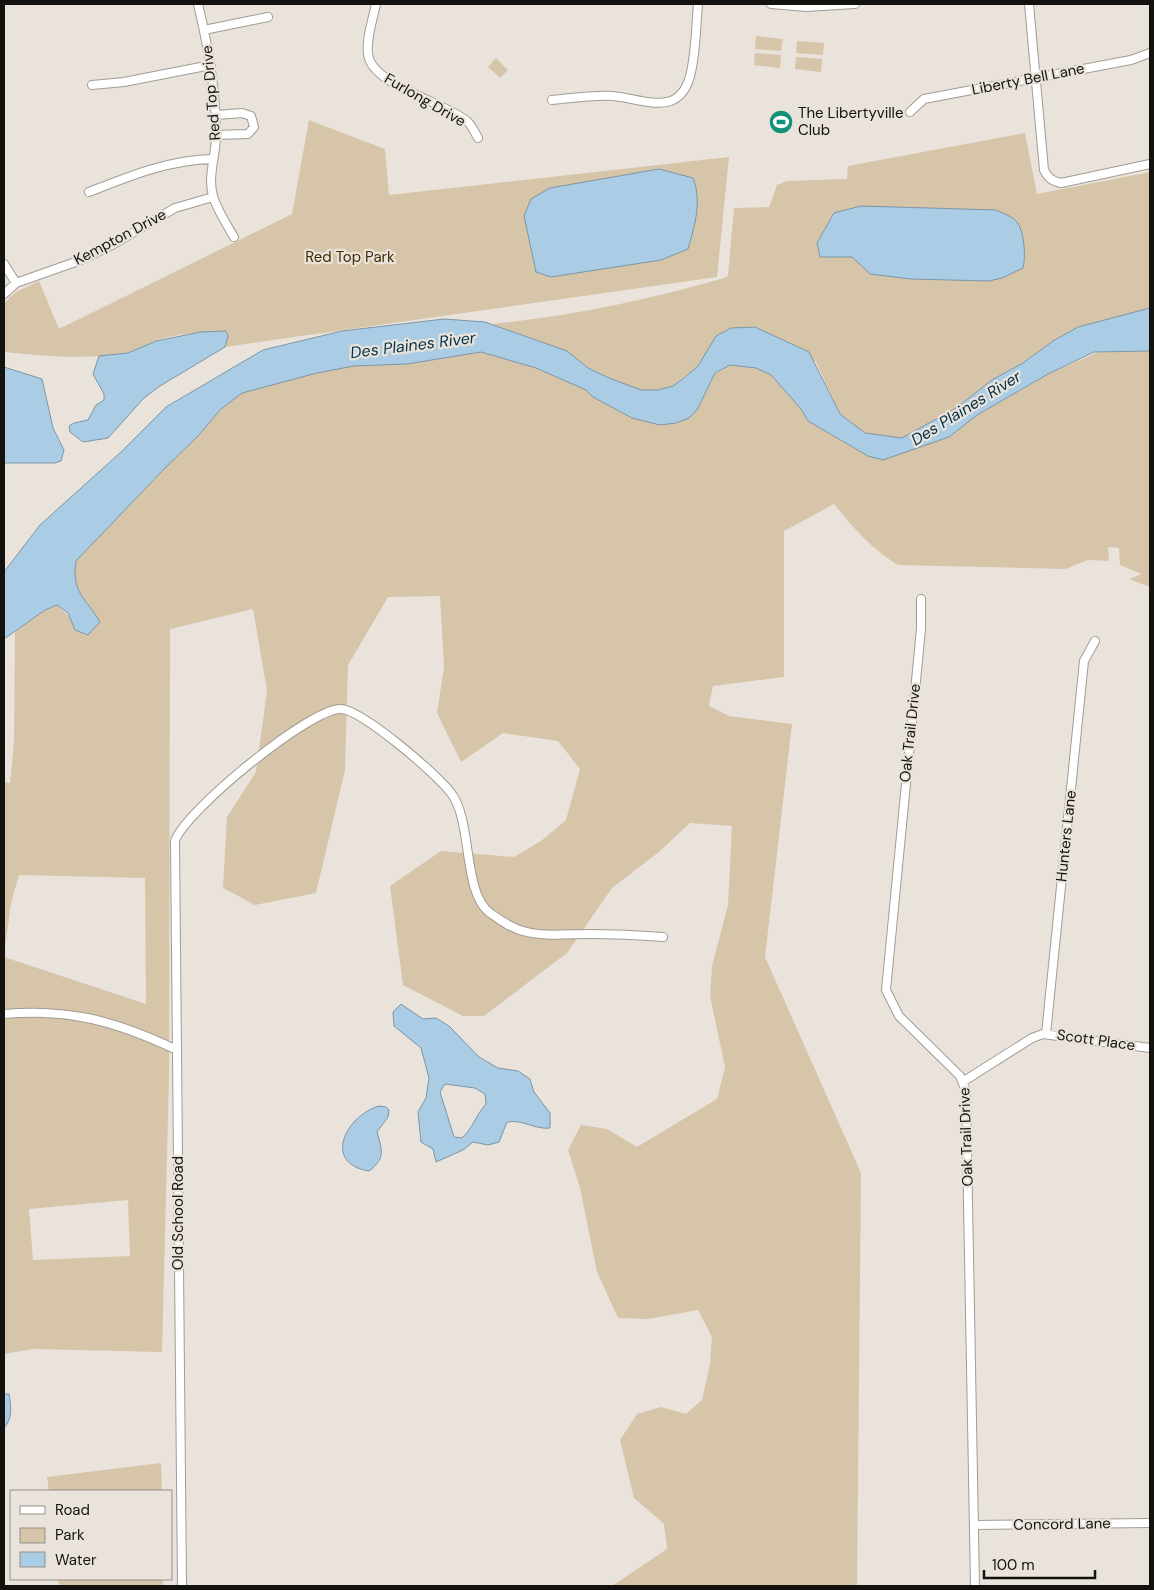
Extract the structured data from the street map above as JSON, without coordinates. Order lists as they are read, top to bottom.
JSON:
{
  "streets": {
    "street": [
      "Liberty Bell Lane",
      "Red Top Drive",
      "Furlong Drive",
      "Kempton Drive",
      "Oak Trail Drive",
      "Hunters Lane",
      "Scott Place",
      "Old School Road",
      "Concord Lane"
    ]
  },
  "crossings": [
    ["Red Top Drive", "Kempton Drive"],
    ["Oak Trail Drive", "Scott Place"],
    ["Oak Trail Drive", "Concord Lane"],
    ["Hunters Lane", "Scott Place"]
  ],
  "water": ["Des Plaines River"],
  "parks": ["Red Top Park"],
  "places": {
    "sports": ["The Libertyville Club"]
  },
  "legend": ["Road", "Park", "Water"],
  "scale_bar": "100 m"
}
